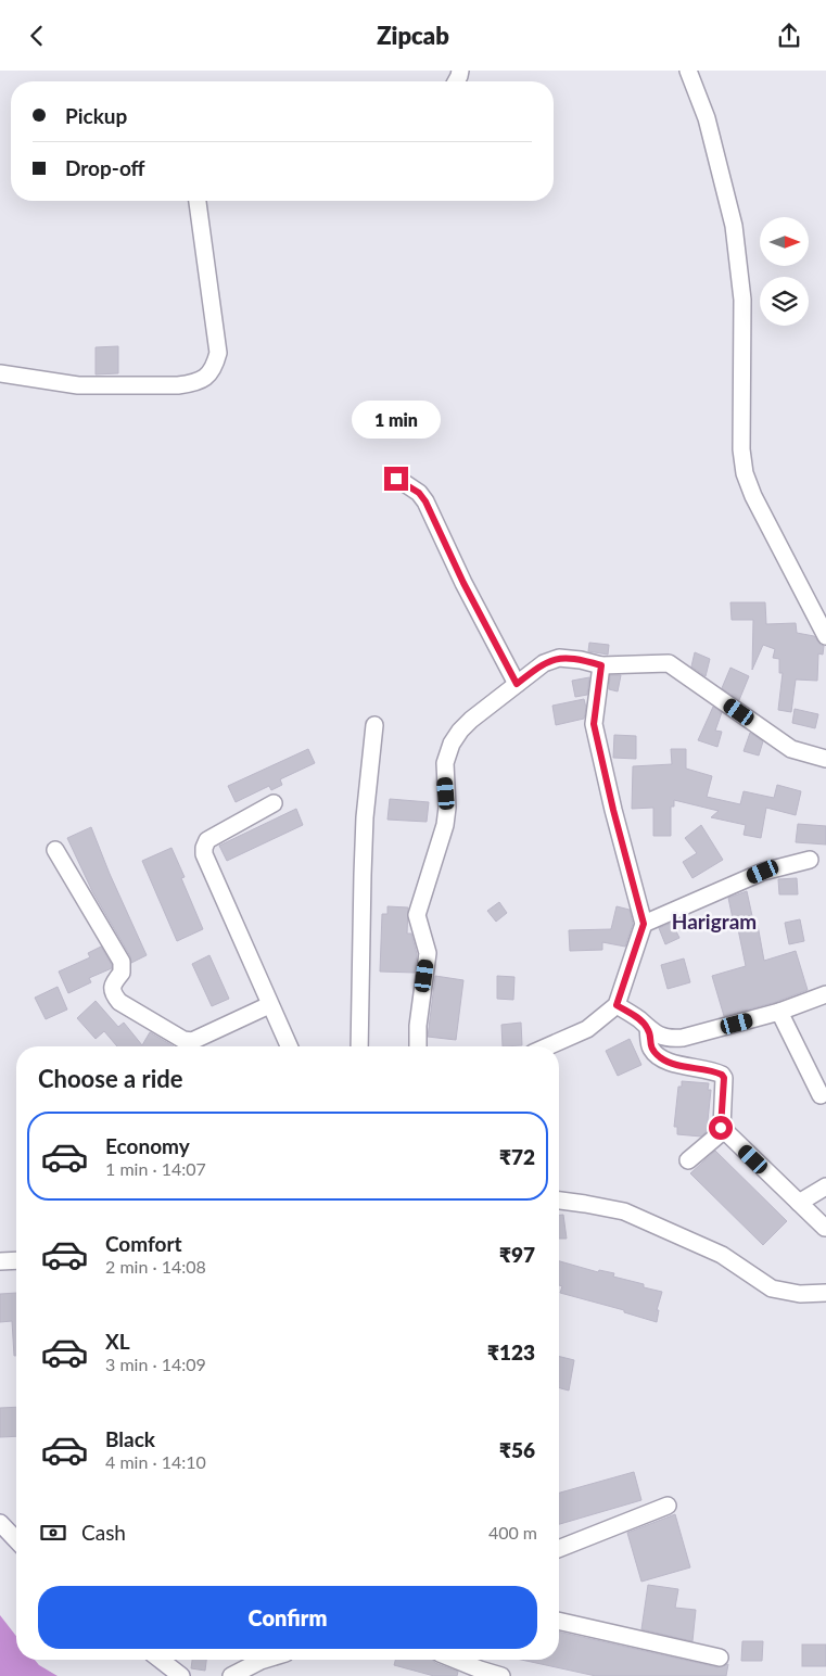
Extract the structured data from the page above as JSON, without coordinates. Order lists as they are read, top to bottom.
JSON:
{
  "districts": ["Harigram"],
  "north": "right",
  "page": {
    "header": "Zipcab",
    "banner": ["Pickup", "Drop-off"],
    "bubble": "1 min",
    "heading": "Choose a ride",
    "list": [
      {
        "name": "Economy",
        "note": "1 min · 14:07",
        "value": "₹72"
      },
      {
        "name": "Comfort",
        "note": "2 min · 14:08",
        "value": "₹97"
      },
      {
        "name": "XL",
        "note": "3 min · 14:09",
        "value": "₹123"
      },
      {
        "name": "Black",
        "note": "4 min · 14:10",
        "value": "₹56"
      }
    ],
    "pay": ["Cash", "400 m"],
    "buttons": "Confirm"
  }
}
